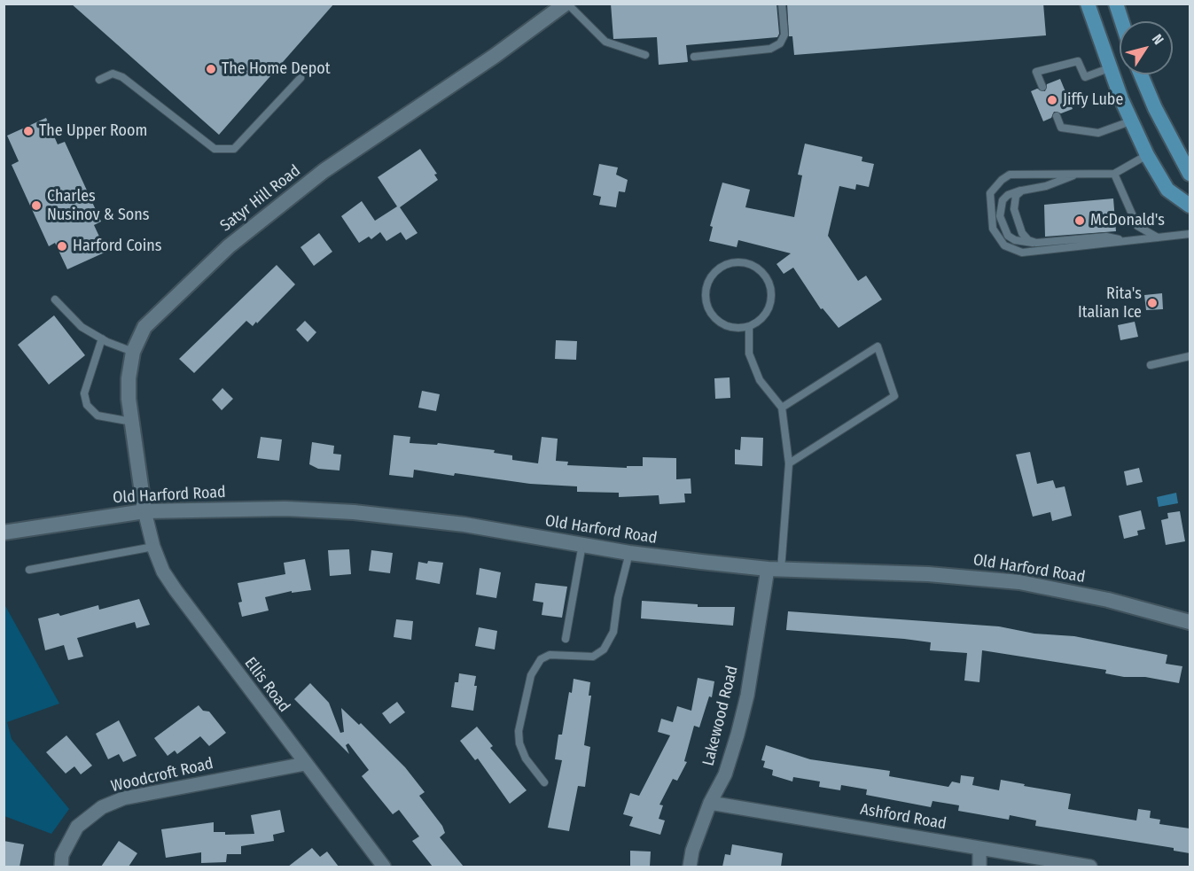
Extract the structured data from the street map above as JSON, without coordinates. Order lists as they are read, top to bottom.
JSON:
{
  "streets": {
    "street": [
      "Satyr Hill Road",
      "Old Harford Road",
      "Ellis Road",
      "Lakewood Road",
      "Woodcroft Road",
      "Ashford Road"
    ]
  },
  "crossings": [
    ["Satyr Hill Road", "Old Harford Road"],
    ["Satyr Hill Road", "Ellis Road"],
    ["Old Harford Road", "Ellis Road"],
    ["Old Harford Road", "Lakewood Road"],
    ["Ellis Road", "Woodcroft Road"],
    ["Lakewood Road", "Ashford Road"]
  ],
  "places": [
    "The Home Depot",
    "Jiffy Lube",
    "The Upper Room",
    "Charles Nusinov & Sons",
    "McDonald's",
    "Harford Coins",
    "Rita's Italian Ice"
  ],
  "north": "top right"
}
